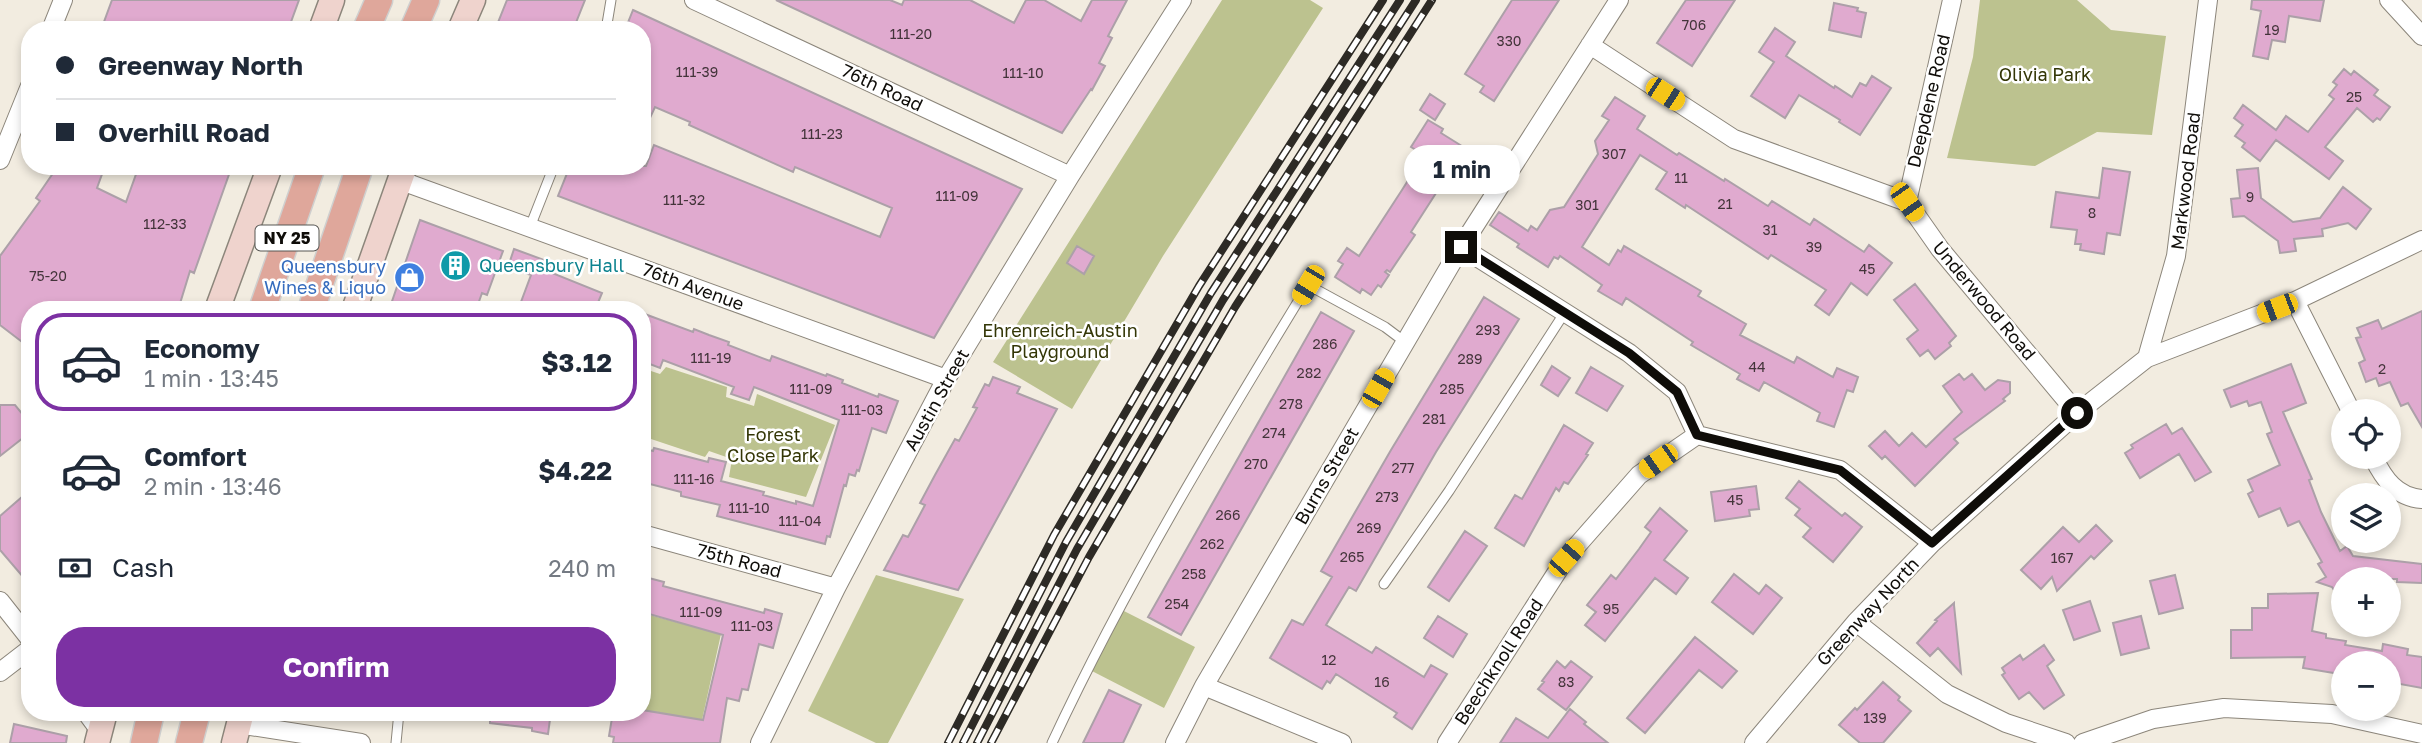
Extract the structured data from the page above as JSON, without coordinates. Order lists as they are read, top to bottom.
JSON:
{
  "streets": {
    "main road": ["NY 25"],
    "street": [
      "76th Road",
      "Deepdene Road",
      "Markwood Road",
      "76th Avenue",
      "Underwood Road",
      "Austin Street",
      "Burns Street",
      "75th Road",
      "Greenway North",
      "Beechknoll Road"
    ]
  },
  "crossings": [
    ["76th Road", "Austin Street"],
    ["Deepdene Road", "Underwood Road"],
    ["Markwood Road", "Greenway North"],
    ["76th Avenue", "Austin Street"],
    ["Underwood Road", "Greenway North"],
    ["Austin Street", "75th Road"]
  ],
  "parks": ["Olivia Park", "Ehrenreich-Austin Playground", "Forest Close Park"],
  "places": {
    "building": ["Queensbury Hall"],
    "shop": ["Queensbury Wines & Liquo"]
  },
  "house_numbers": [
    "706",
    "19",
    "111-20",
    "330",
    "111-39",
    "111-10",
    "25",
    "111-23",
    "307",
    "11",
    "111-09",
    "9",
    "111-32",
    "21",
    "301",
    "8",
    "112-33",
    "31",
    "39",
    "45",
    "75-20",
    "293",
    "286",
    "111-19",
    "289",
    "44",
    "2",
    "282",
    "111-09",
    "285",
    "278",
    "111-03",
    "281",
    "274",
    "270",
    "277",
    "111-16",
    "273",
    "45",
    "111-10",
    "266",
    "111-04",
    "269",
    "262",
    "265",
    "167",
    "258",
    "254",
    "95",
    "111-09",
    "111-03",
    "12",
    "16",
    "83",
    "139"
  ],
  "page": {
    "banner": ["Greenway North", "Overhill Road"],
    "bubble": "1 min",
    "list": [
      {
        "name": "Economy",
        "note": "1 min · 13:45",
        "value": "$3.12"
      },
      {
        "name": "Comfort",
        "note": "2 min · 13:46",
        "value": "$4.22"
      }
    ],
    "map_buttons": ["+", "−"],
    "pay": ["Cash", "240 m"],
    "buttons": "Confirm"
  }
}
